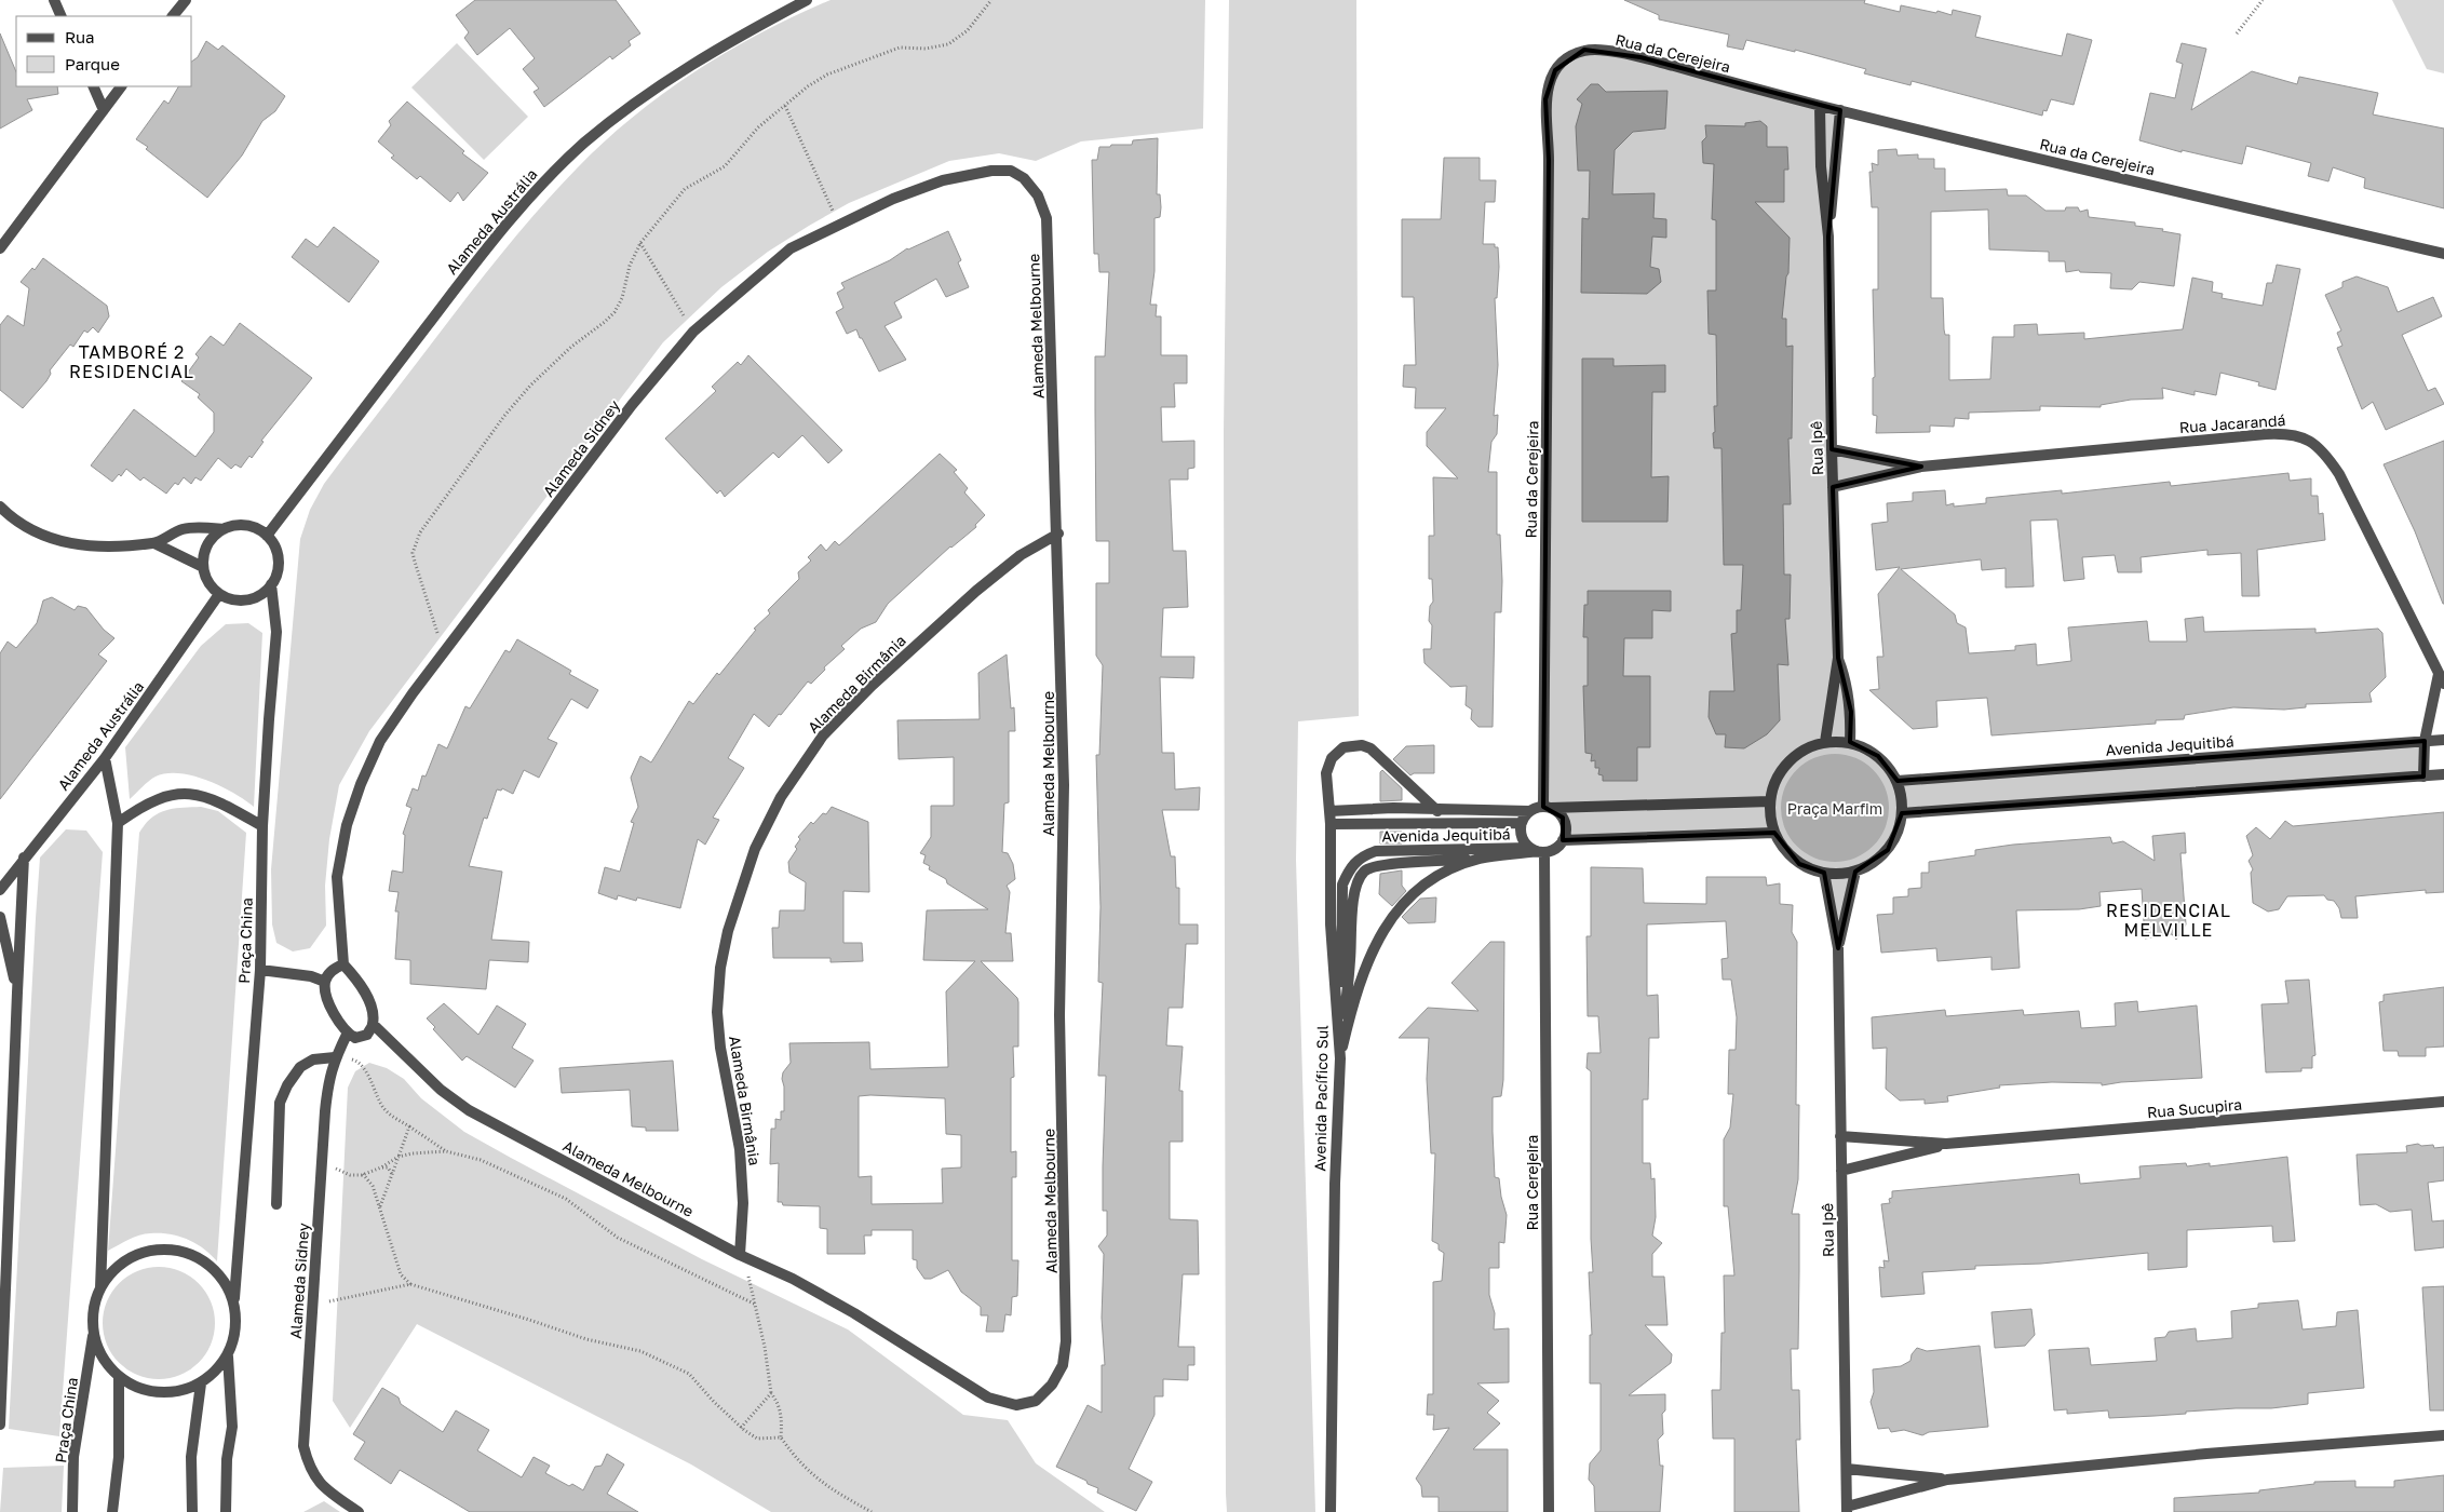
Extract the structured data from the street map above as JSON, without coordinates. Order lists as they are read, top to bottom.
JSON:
{
  "streets": {
    "street": [
      "Rua da Cerejeira",
      "Alameda Austrália",
      "Alameda Melbourne",
      "Rua Jacarandá",
      "Alameda Sidney",
      "Rua Ipê",
      "Alameda Birmânia",
      "Avenida Jequitibá",
      "Praça China",
      "Avenida Pacífico Sul",
      "Rua Sucupira",
      "Rua Cerejeira"
    ]
  },
  "crossings": [
    ["Rua da Cerejeira", "Rua Ipê"],
    ["Rua da Cerejeira", "Avenida Jequitibá"],
    ["Rua da Cerejeira", "Rua Cerejeira"],
    ["Alameda Austrália", "Praça China"],
    ["Alameda Melbourne", "Alameda Sidney"],
    ["Alameda Melbourne", "Alameda Birmânia"],
    ["Rua Jacarandá", "Rua Ipê"],
    ["Rua Jacarandá", "Avenida Jequitibá"],
    ["Rua Ipê", "Avenida Jequitibá"],
    ["Rua Ipê", "Rua Sucupira"],
    ["Avenida Jequitibá", "Avenida Pacífico Sul"],
    ["Avenida Jequitibá", "Rua Cerejeira"]
  ],
  "districts": ["TAMBORÉ 2 RESIDENCIAL", "RESIDENCIAL MELVILLE"],
  "parks": ["Praça Marfim"],
  "legend": ["Rua", "Parque"]
}
